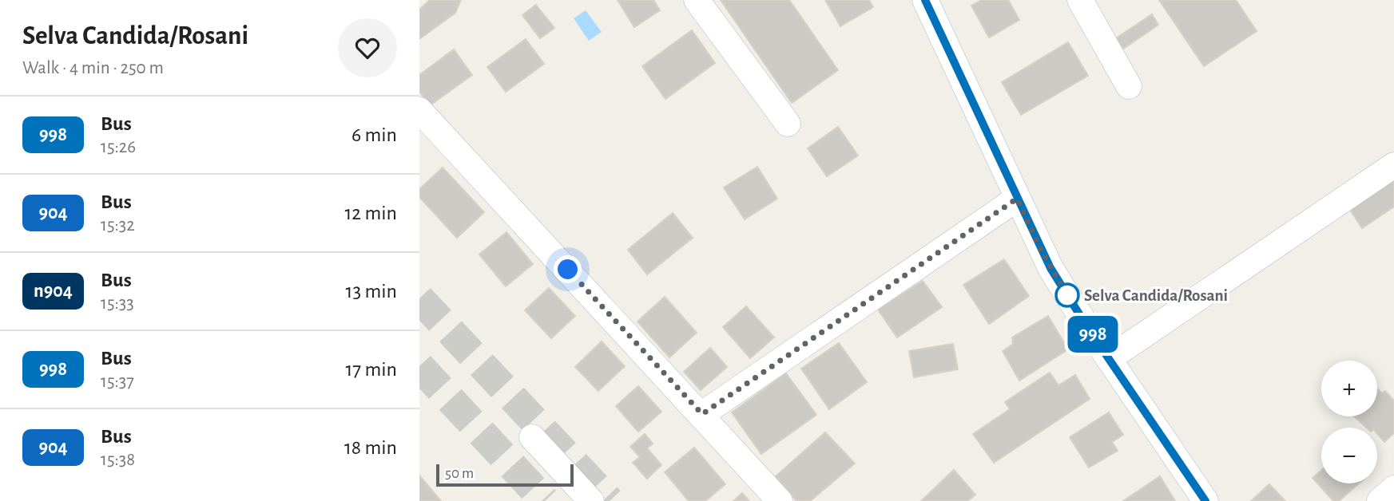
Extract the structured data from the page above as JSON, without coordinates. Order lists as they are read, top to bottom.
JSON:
{
  "places": ["Selva Candida/Rosani"],
  "lines": ["bus line 998"],
  "scale_bar": "50 m",
  "page": {
    "heading": ["Selva Candida/Rosani", "Walk · 4 min · 250 m"],
    "on_map": "998",
    "list": [
      {
        "mark": "998",
        "name": "Bus",
        "note": "15:26",
        "value": "6 min"
      },
      {
        "mark": "904",
        "name": "Bus",
        "note": "15:32",
        "value": "12 min"
      },
      {
        "mark": "n904",
        "name": "Bus",
        "note": "15:33",
        "value": "13 min"
      },
      {
        "mark": "998",
        "name": "Bus",
        "note": "15:37",
        "value": "17 min"
      },
      {
        "mark": "904",
        "name": "Bus",
        "note": "15:38",
        "value": "18 min"
      }
    ],
    "map_buttons": ["+", "−"],
    "scale": "50 m"
  }
}
